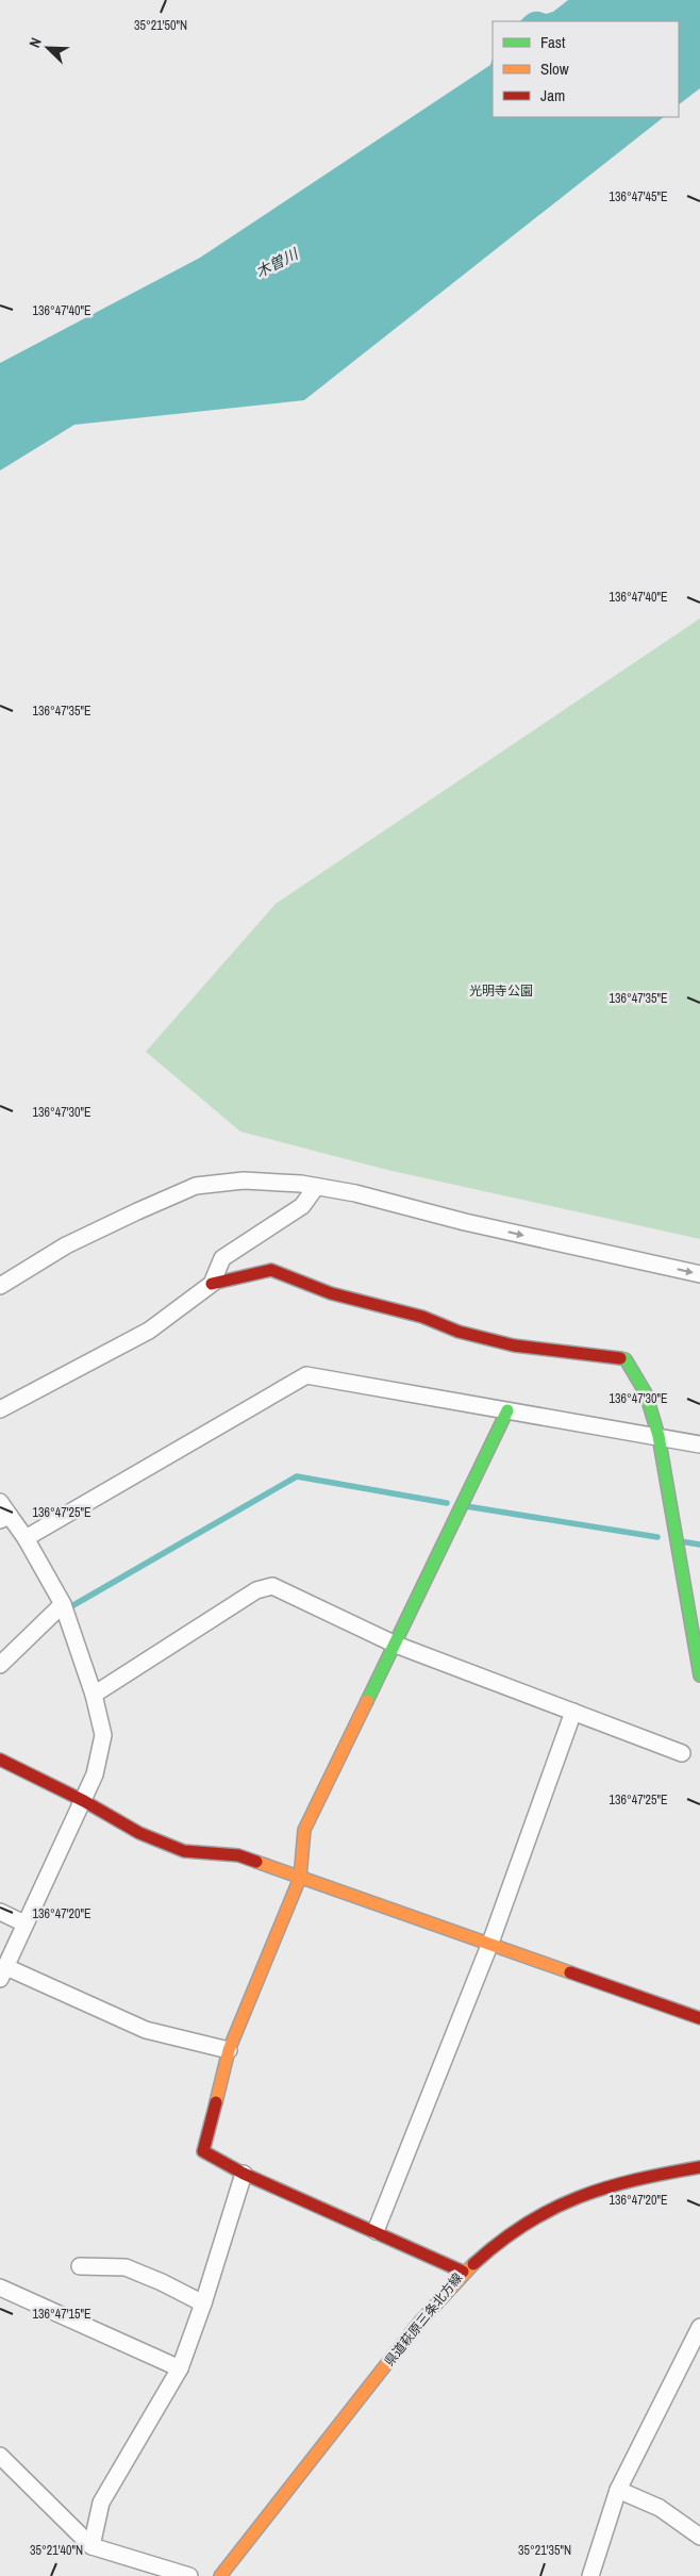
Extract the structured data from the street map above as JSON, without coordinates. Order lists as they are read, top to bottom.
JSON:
{
  "streets": {
    "street": ["県道萩原三条北方線"]
  },
  "water": ["木曽川"],
  "parks": ["光明寺公園"],
  "legend": ["Fast", "Slow", "Jam"],
  "north": "top left",
  "coordinates": [
    "35°21'50\"N",
    "136°47'45\"E",
    "136°47'40\"E",
    "136°47'35\"E",
    "136°47'30\"E",
    "136°47'25\"E",
    "136°47'20\"E",
    "136°47'15\"E",
    "35°21'40\"N",
    "35°21'35\"N"
  ]
}
